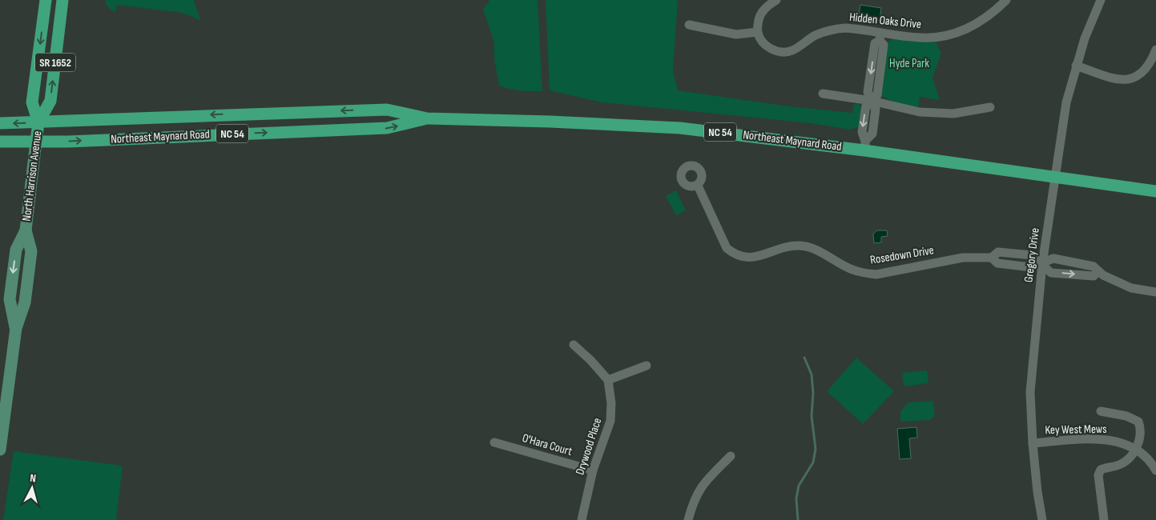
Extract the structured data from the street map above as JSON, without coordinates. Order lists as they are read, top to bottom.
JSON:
{
  "streets": {
    "main road": [
      "SR 1652",
      "NC 54",
      "Northeast Maynard Road",
      "North Harrison Avenue"
    ],
    "street": [
      "Hidden Oaks Drive",
      "Rosedown Drive",
      "Gregory Drive",
      "Key West Mews",
      "O'Hara Court",
      "Drywood Place"
    ]
  },
  "crossings": [
    ["NC 54", "Northeast Maynard Road"],
    ["NC 54", "North Harrison Avenue"],
    ["Northeast Maynard Road", "North Harrison Avenue"],
    ["Northeast Maynard Road", "Gregory Drive"],
    ["Rosedown Drive", "Gregory Drive"],
    ["Gregory Drive", "Key West Mews"],
    ["O'Hara Court", "Drywood Place"]
  ],
  "parks": ["Hyde Park"],
  "north": "top"
}
